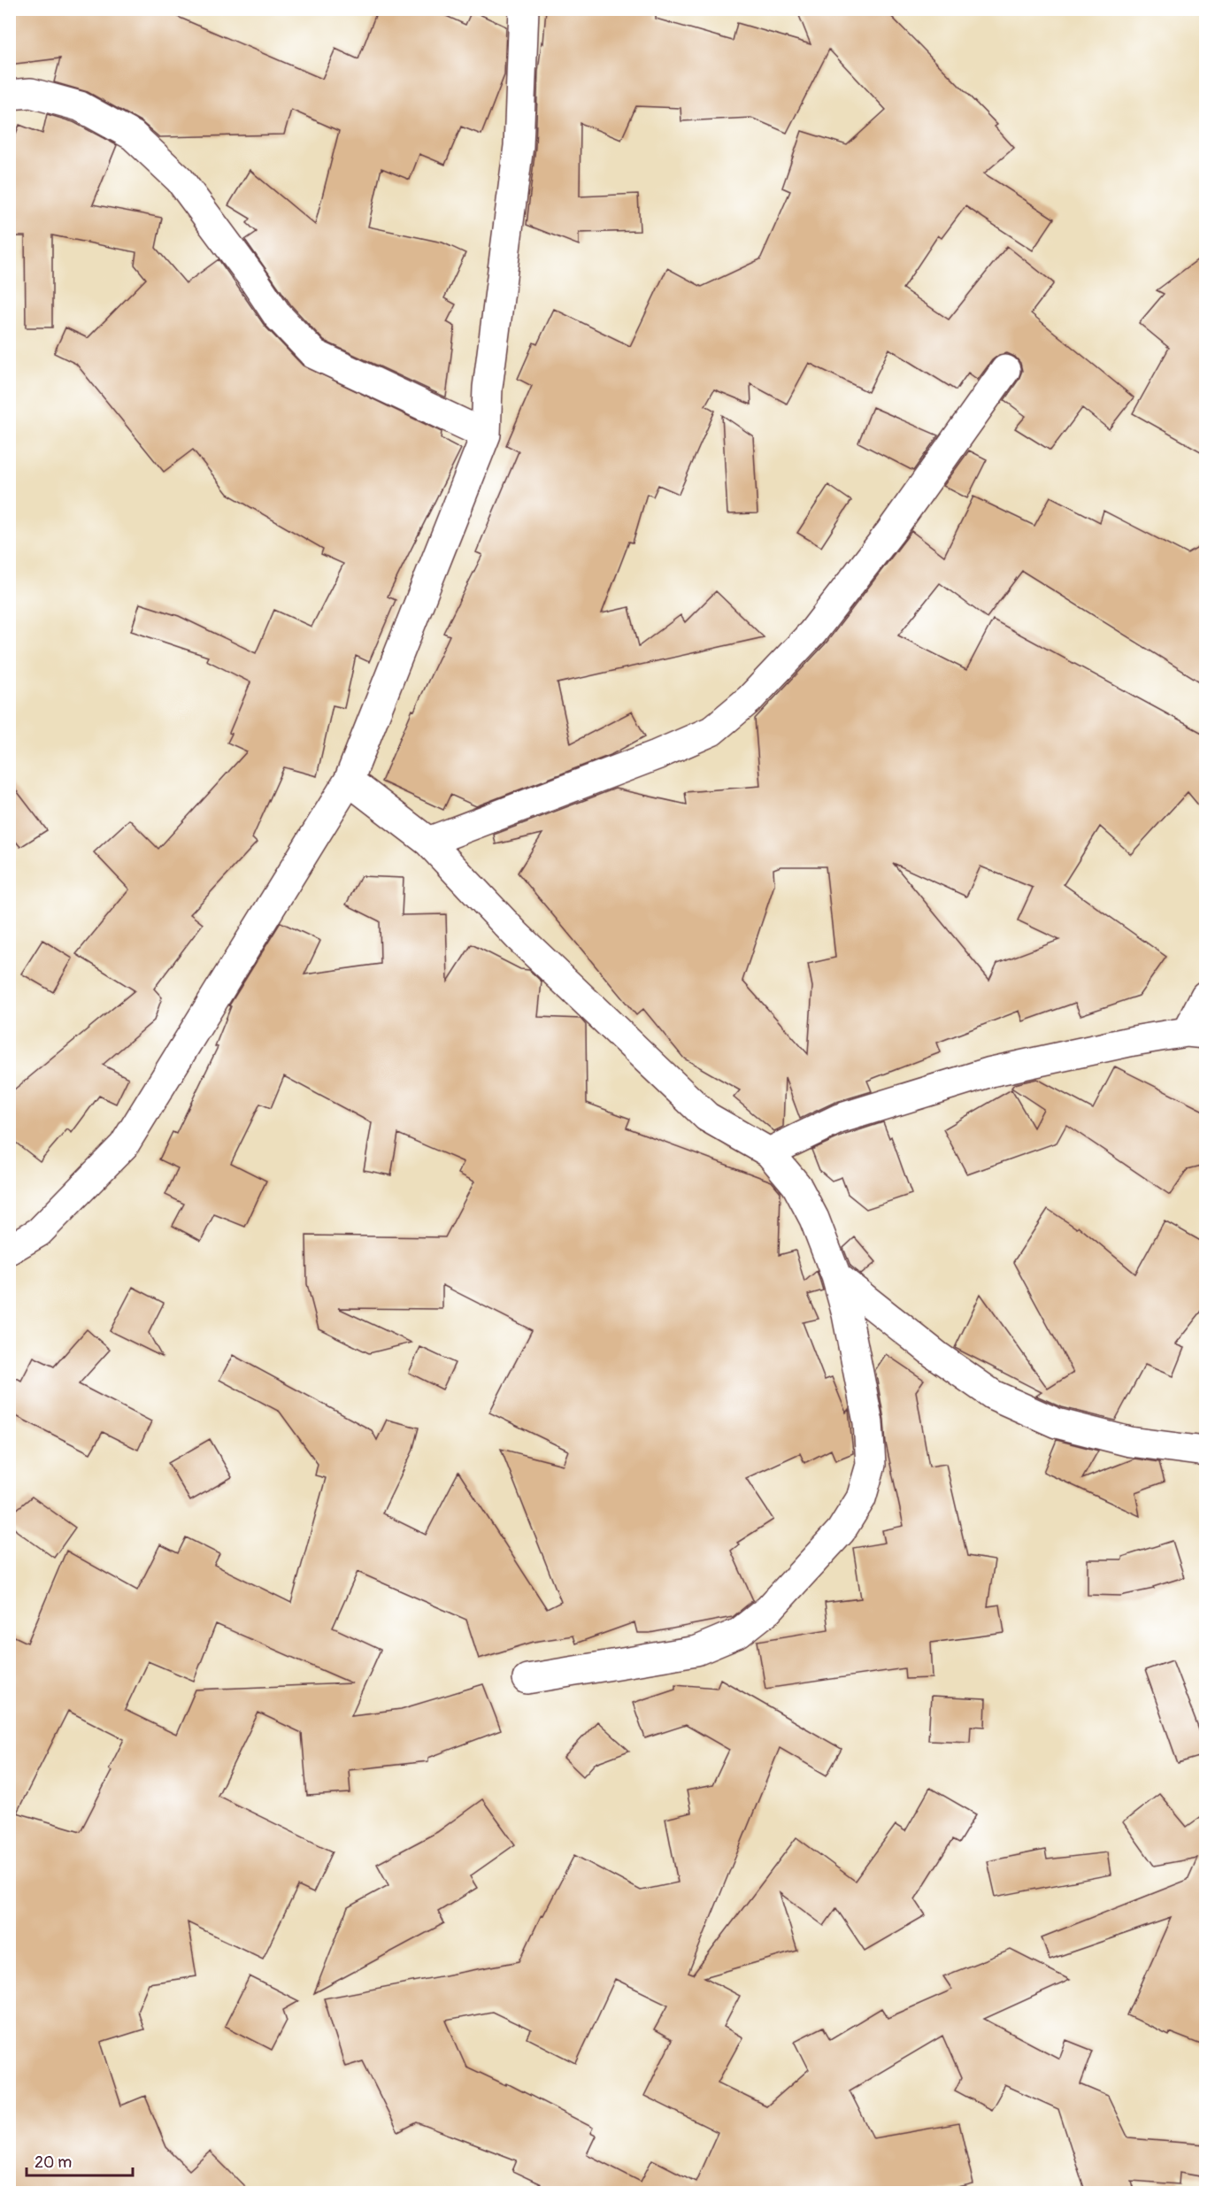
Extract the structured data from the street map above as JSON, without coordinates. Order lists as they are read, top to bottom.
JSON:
{
  "scale_bar": "20 m"
}
